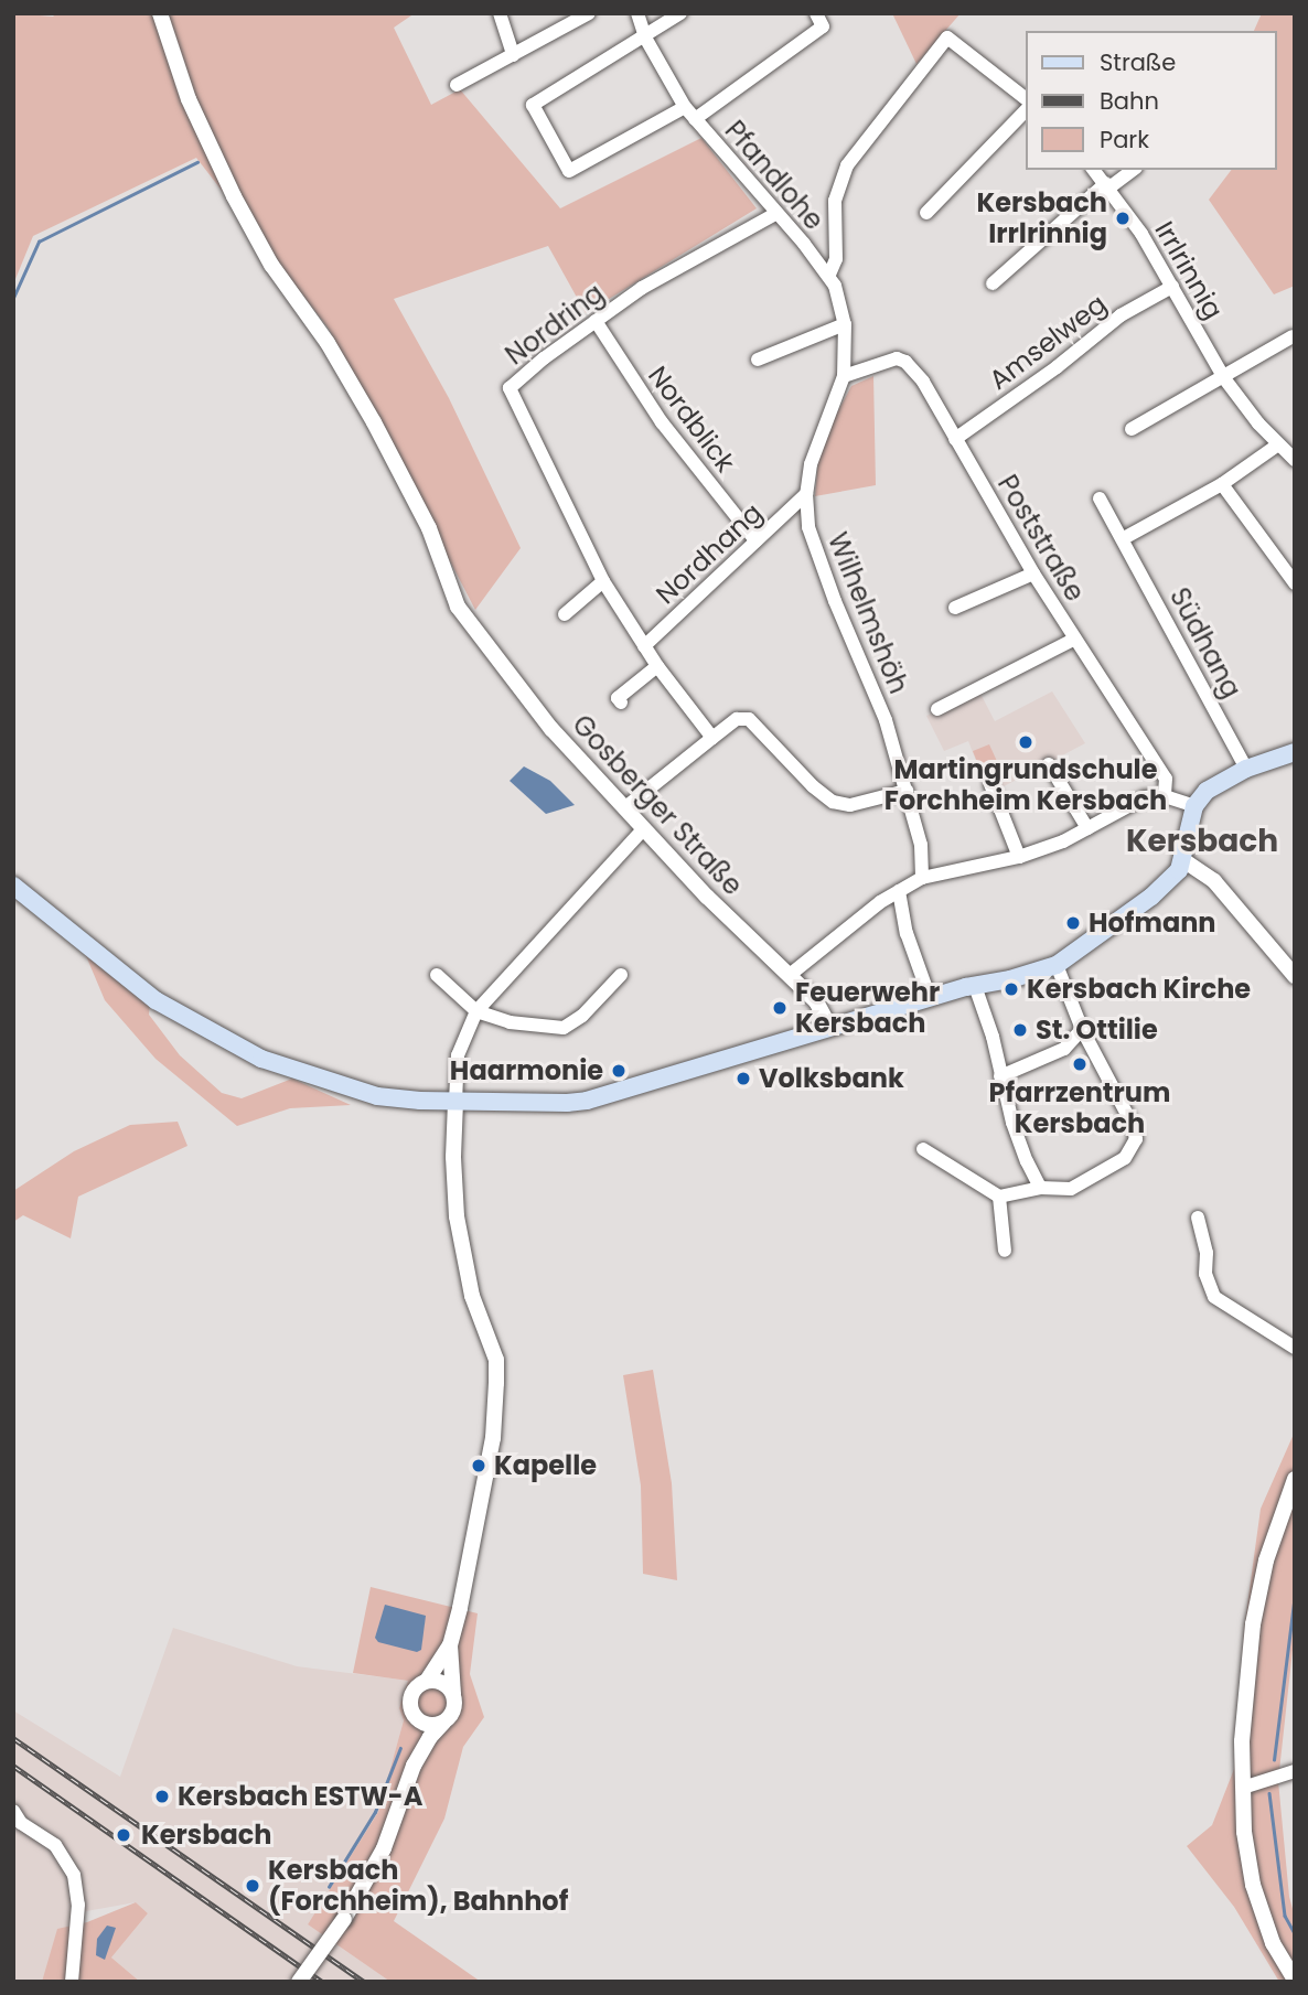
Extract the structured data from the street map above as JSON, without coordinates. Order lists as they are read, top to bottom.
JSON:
{
  "streets": {
    "street": [
      "Pfandlohe",
      "Irrlrinnig",
      "Nordring",
      "Amselweg",
      "Nordblick",
      "Poststraße",
      "Nordhang",
      "Wilhelmshöh",
      "Südhang",
      "Gosberger Straße"
    ]
  },
  "crossings": [
    ["Pfandlohe", "Nordring"],
    ["Pfandlohe", "Wilhelmshöh"],
    ["Irrlrinnig", "Amselweg"],
    ["Nordring", "Nordblick"],
    ["Nordring", "Nordhang"],
    ["Amselweg", "Poststraße"],
    ["Nordblick", "Nordhang"],
    ["Poststraße", "Wilhelmshöh"],
    ["Nordhang", "Wilhelmshöh"]
  ],
  "districts": ["Kersbach"],
  "places": [
    "Kersbach Irrlrinnig",
    "Martingrundschule Forchheim Kersbach",
    "Hofmann",
    "Kersbach Kirche",
    "Feuerwehr Kersbach",
    "St. Ottilie",
    "Pfarrzentrum Kersbach",
    "Haarmonie",
    "Volksbank",
    "Kapelle",
    "Kersbach ESTW-A",
    "Kersbach",
    "Kersbach (Forchheim), Bahnhof"
  ],
  "legend": ["Straße", "Bahn", "Park"]
}
